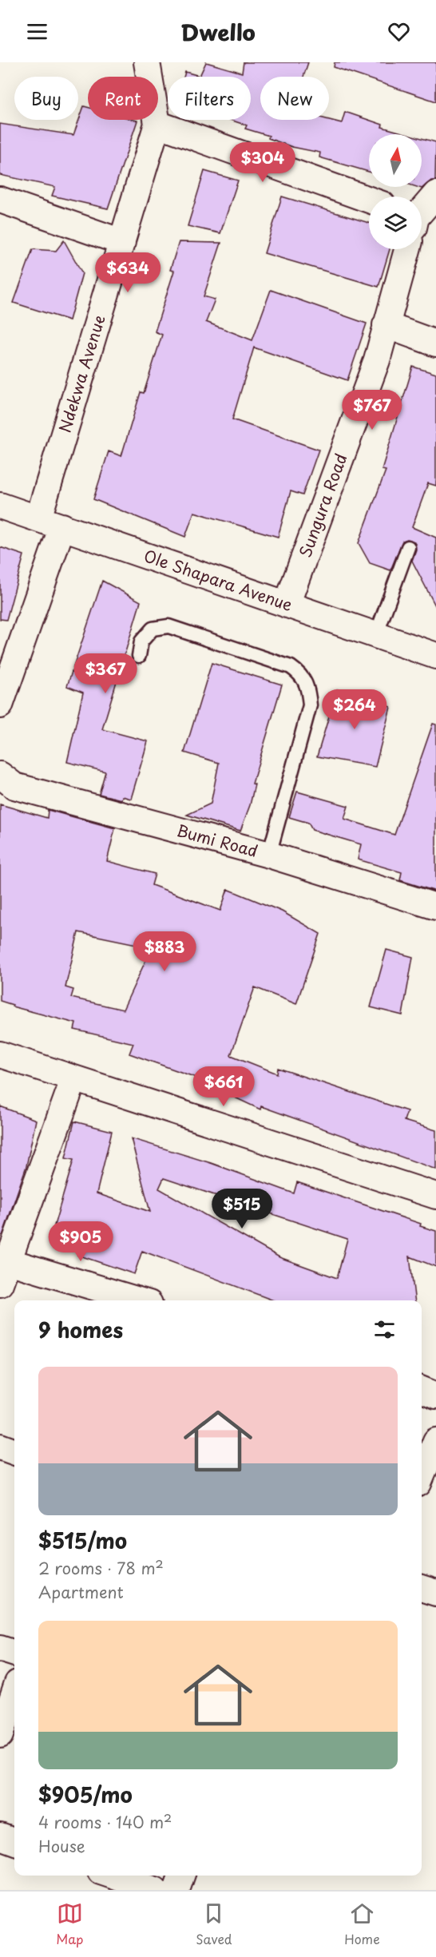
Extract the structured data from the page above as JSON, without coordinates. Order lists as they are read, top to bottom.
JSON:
{
  "streets": {
    "street": [
      "Ndekwa Avenue",
      "Sungura Road",
      "Ole Shapara Avenue",
      "Bumi Road"
    ]
  },
  "crossings": [
    ["Ndekwa Avenue", "Ole Shapara Avenue"],
    ["Sungura Road", "Ole Shapara Avenue"]
  ],
  "north": "top",
  "page": {
    "header": "Dwello",
    "chip": [
      "Buy",
      "Rent",
      "Filters",
      "New"
    ],
    "price": [
      "$304",
      "$634",
      "$767",
      "$367",
      "$264",
      "$883",
      "$661",
      "$515",
      "$905"
    ],
    "heading": "9 homes",
    "list": [
      {
        "name": "$515/mo",
        "note": "2 rooms · 78 m² · Apartment"
      },
      {
        "name": "$905/mo",
        "note": "4 rooms · 140 m² · House"
      }
    ],
    "tabs": ["Map", "Saved", "Home"]
  }
}
